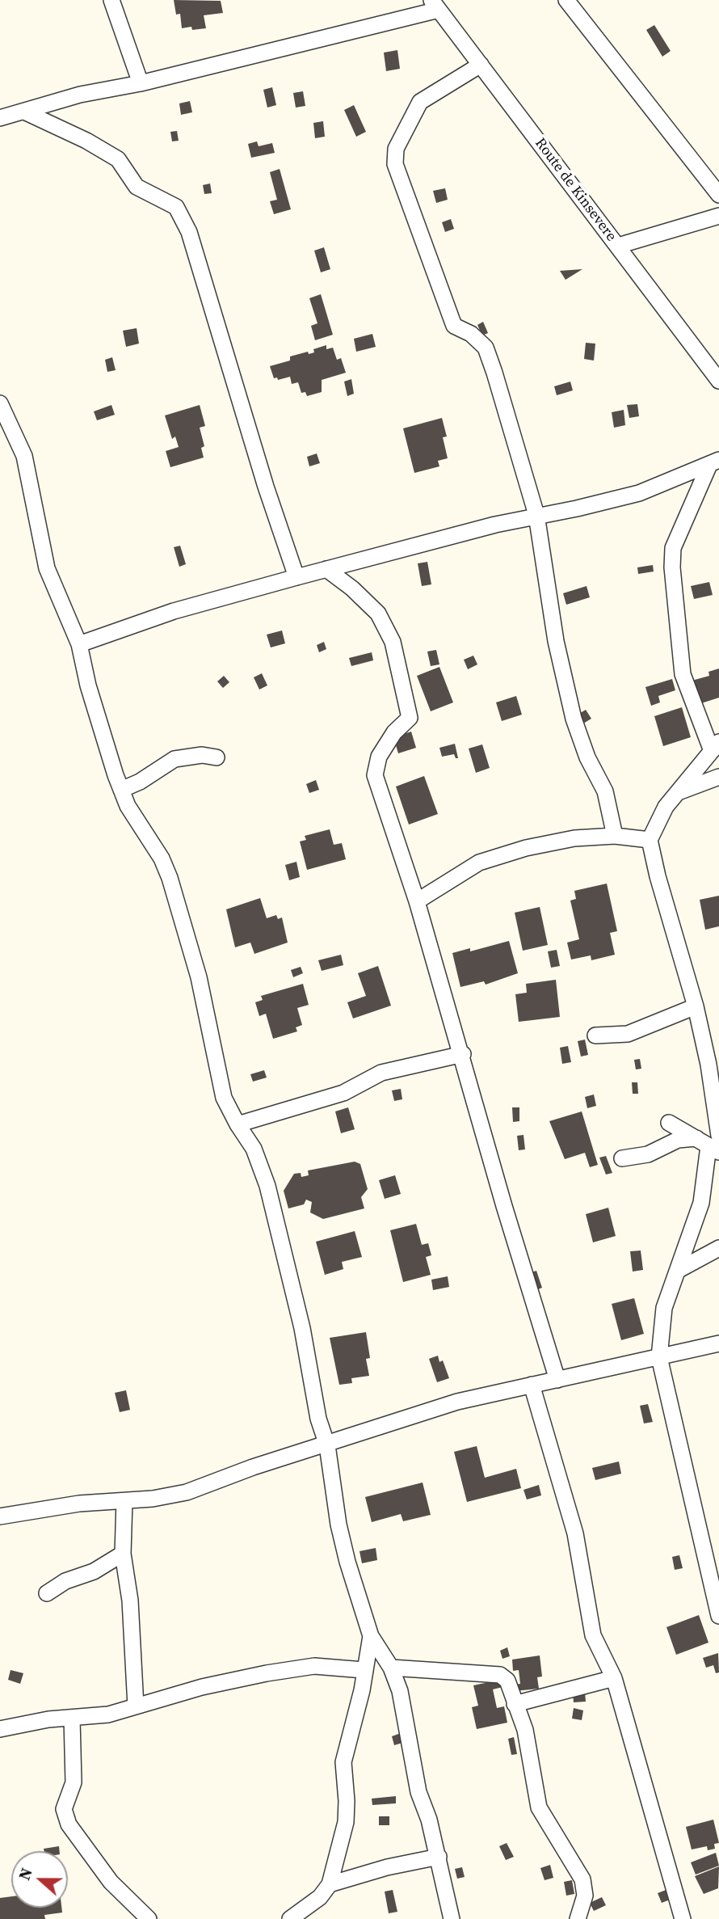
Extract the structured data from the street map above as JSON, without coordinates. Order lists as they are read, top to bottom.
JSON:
{
  "streets": {
    "street": ["Route de Kinsevere"]
  },
  "north": "left"
}
